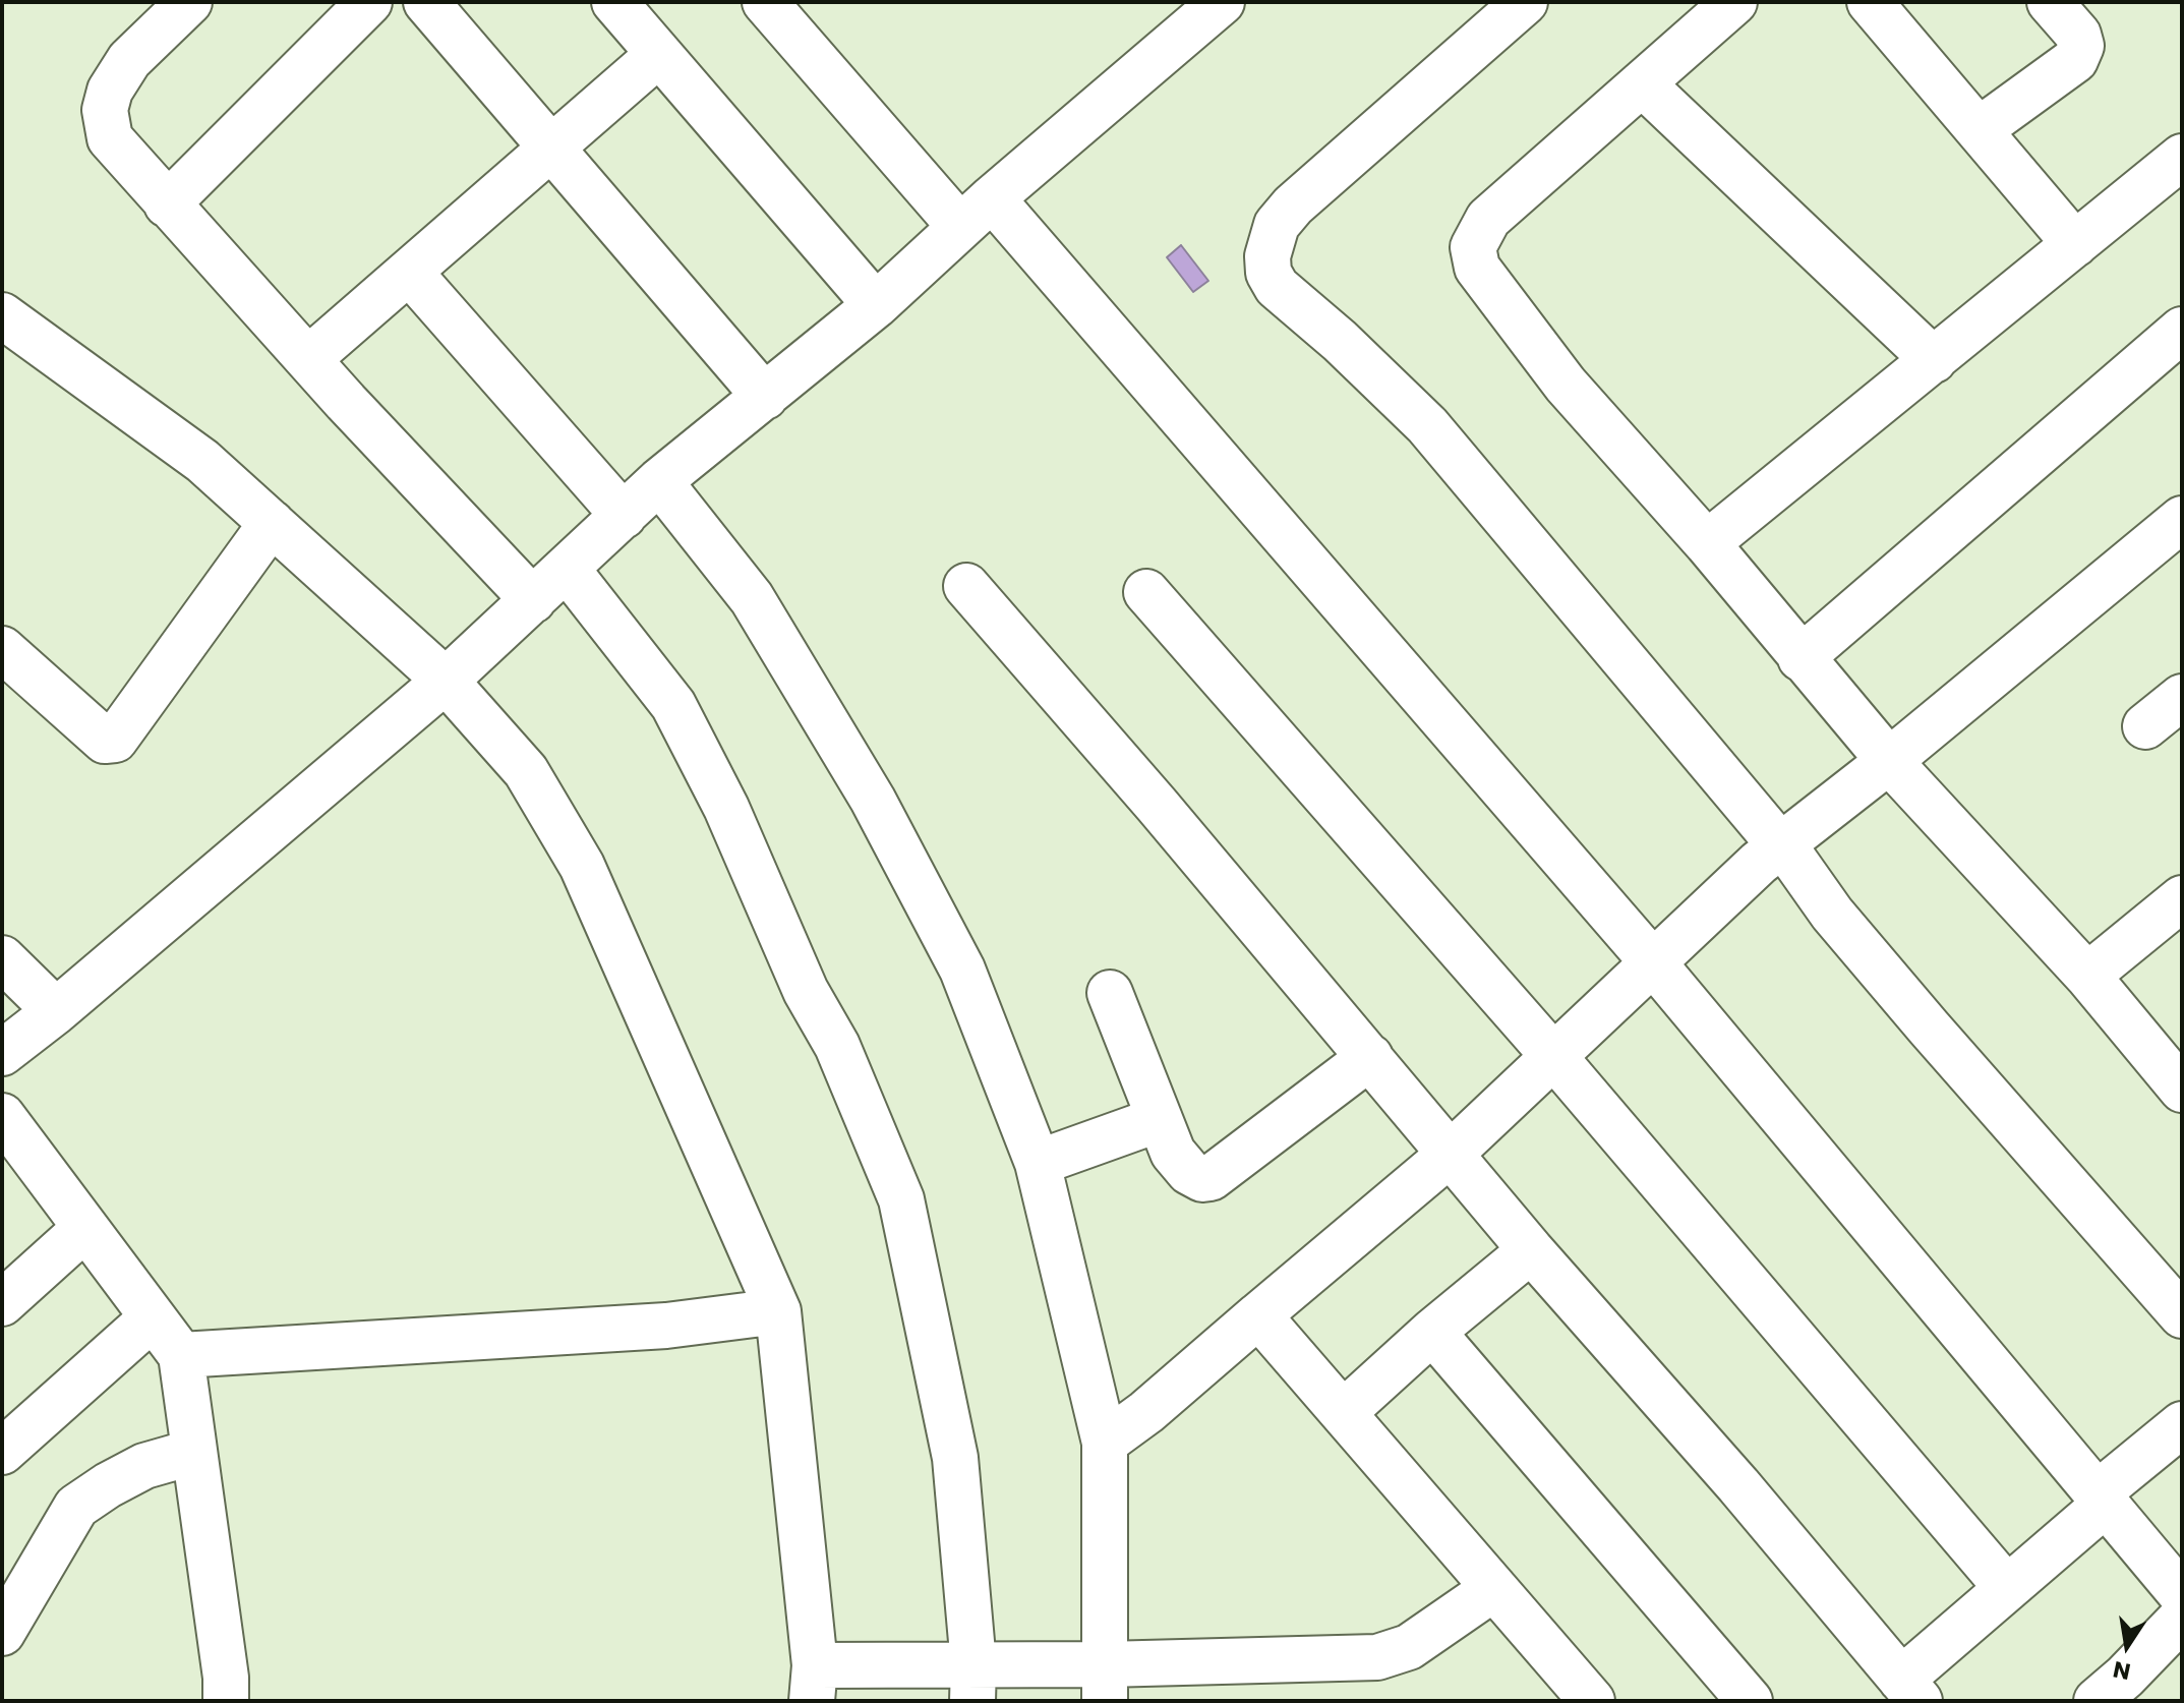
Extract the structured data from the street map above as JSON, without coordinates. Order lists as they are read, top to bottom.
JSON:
{
  "north": "bottom"
}
